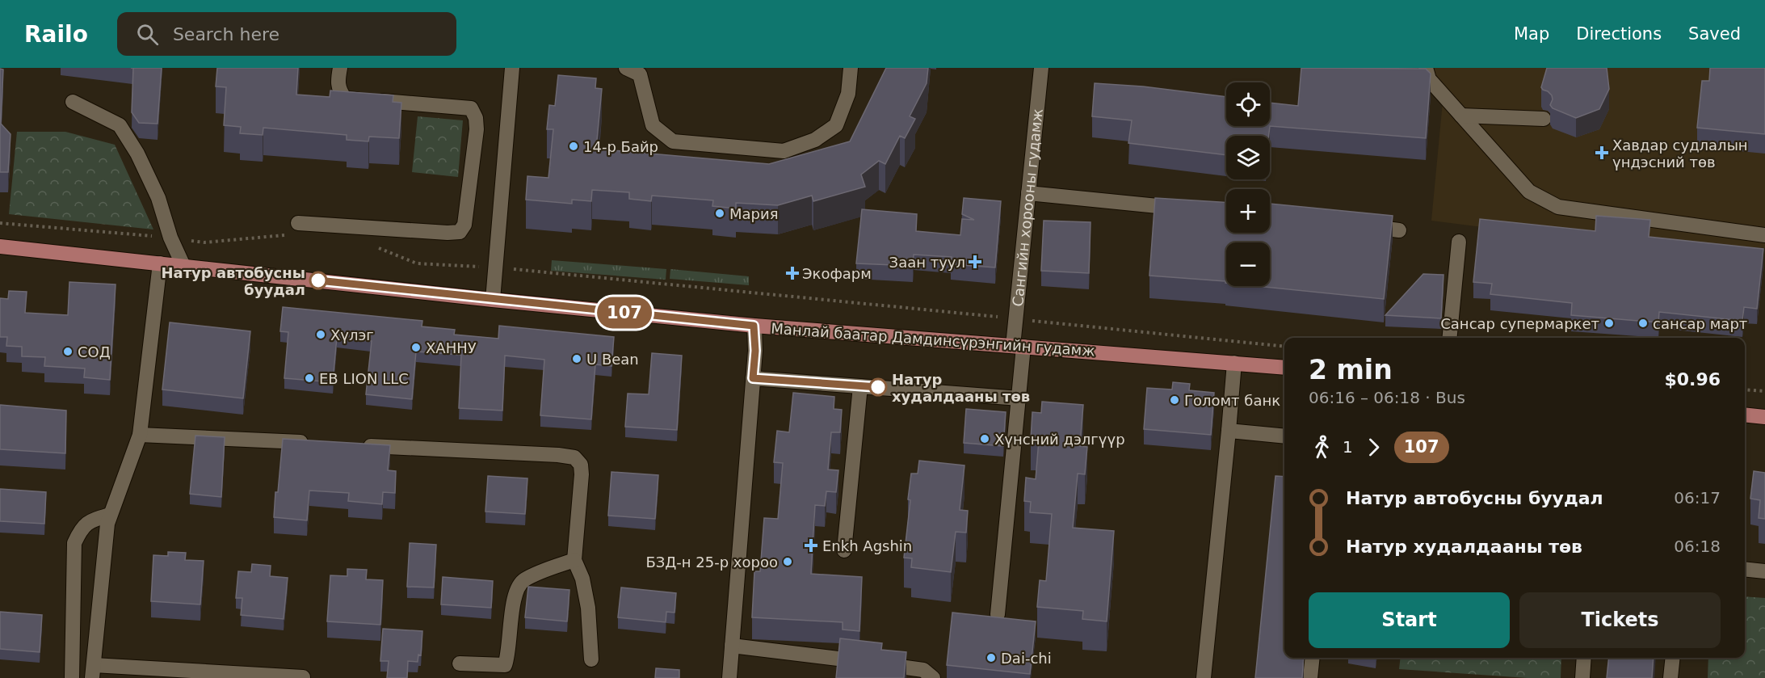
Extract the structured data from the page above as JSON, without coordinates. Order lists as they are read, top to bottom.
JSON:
{
  "streets": {
    "main road": ["Манлай баатар Дамдинсүрэнгийн гудамж"],
    "street": ["Сангийн хорооны гудамж"]
  },
  "crossings": [
    ["Сангийн хорооны гудамж", "Манлай баатар Дамдинсүрэнгийн гудамж"]
  ],
  "places": {
    "other": [
      "14-р Байр",
      "Мария",
      "Натур автобусны буудал",
      "Сансар супермаркет",
      "сансар март",
      "Хүлэг",
      "ХАННУ",
      "СОД",
      "U Bean",
      "EB LION LLC",
      "Натур худалдааны төв",
      "Голомт банк",
      "Хүнсний дэлгүүр",
      "БЗД-н 25-р хороо",
      "Dai-chi"
    ],
    "health": [
      "Хавдар судлалын үндэсний төв",
      "Заан туул",
      "Экофарм",
      "Enkh Agshin"
    ]
  },
  "lines": ["bus line 107"],
  "page": {
    "header": "Railo",
    "search": "Search here",
    "nav": ["Map", "Directions", "Saved"],
    "on_map": "107",
    "map_buttons": ["+", "−"],
    "heading": ["2 min", "06:16 – 06:18 · Bus", "$0.96"],
    "legs": ["1", "107"],
    "list": [
      {
        "name": "Натур автобусны буудал",
        "value": "06:17"
      },
      {
        "name": "Натур худалдааны төв",
        "value": "06:18"
      }
    ],
    "buttons": ["Start", "Tickets"]
  }
}
